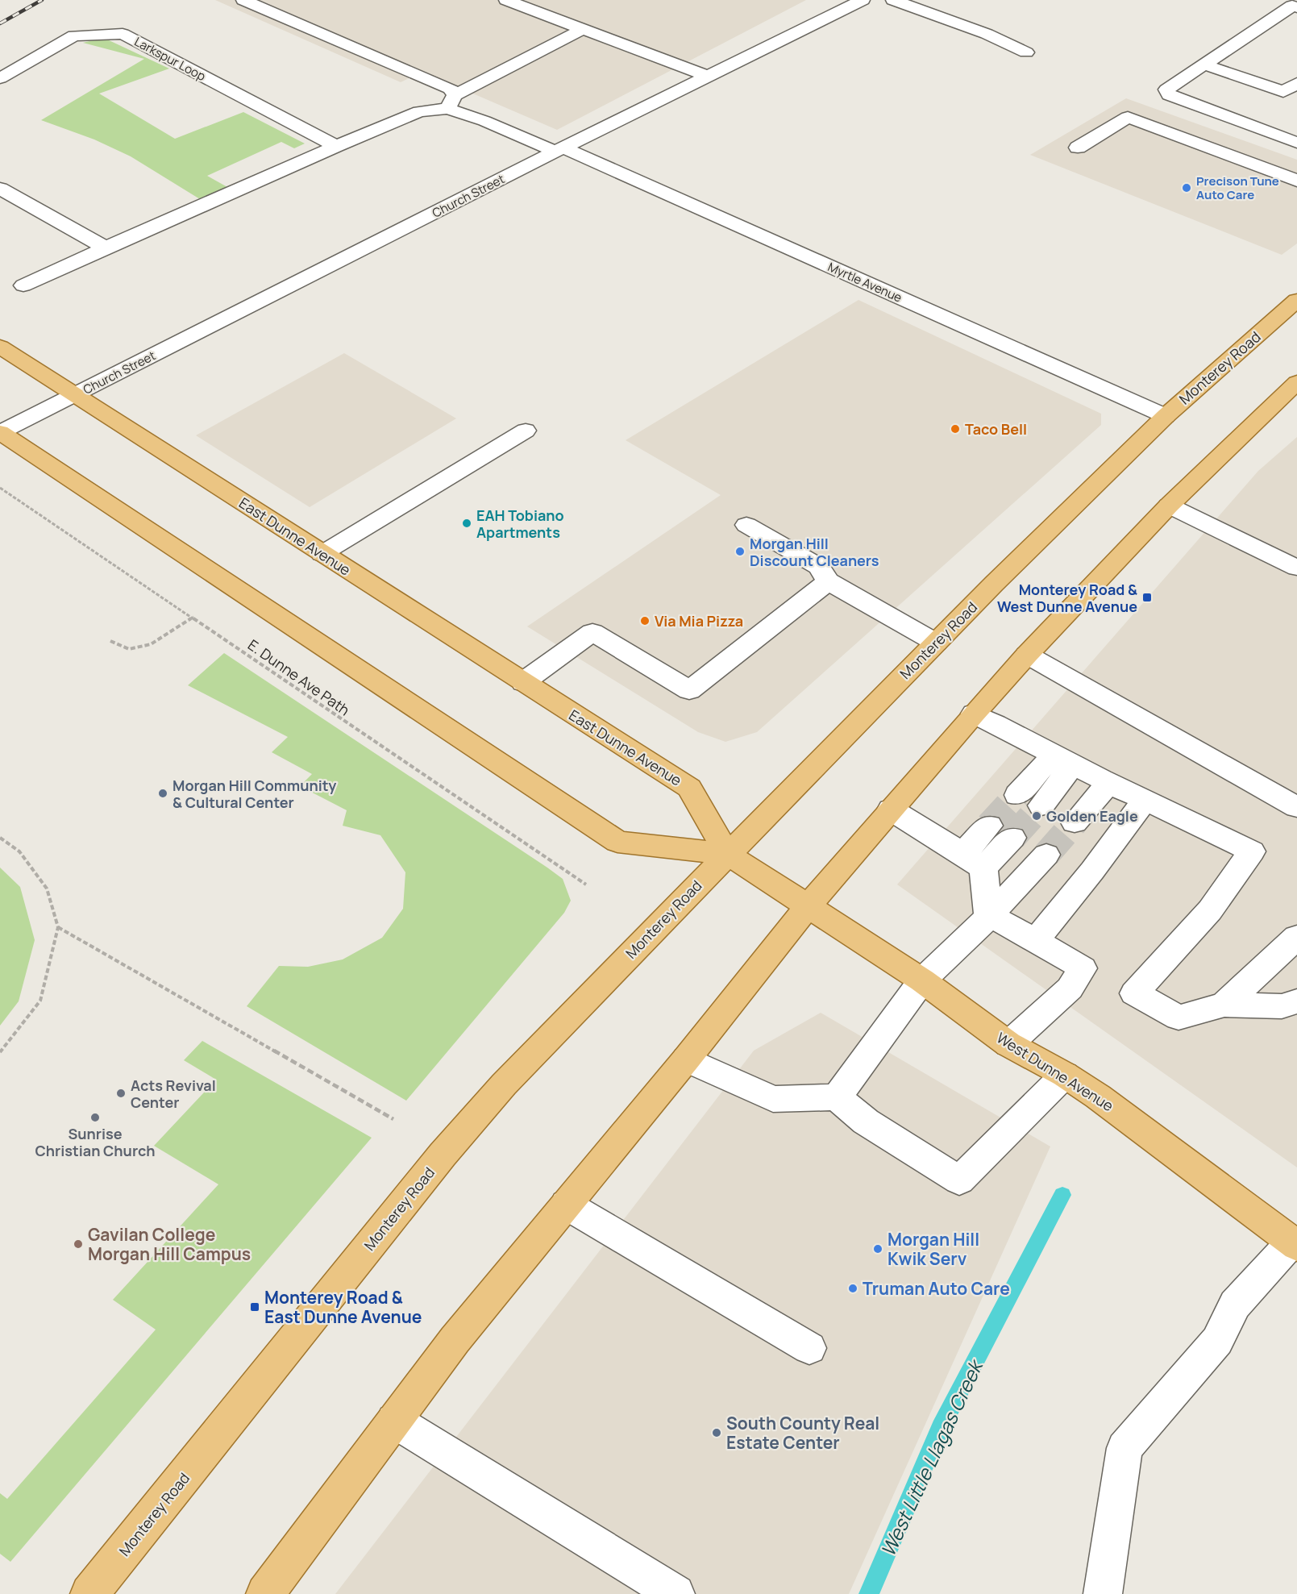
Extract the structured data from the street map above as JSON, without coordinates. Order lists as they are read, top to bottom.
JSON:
{
  "streets": {
    "main road": ["Monterey Road", "East Dunne Avenue", "West Dunne Avenue"],
    "street": ["Larkspur Loop", "Church Street", "Myrtle Avenue"],
    "path": ["E. Dunne Ave Path"]
  },
  "crossings": [
    ["Church Street", "Myrtle Avenue"],
    ["Church Street", "East Dunne Avenue"],
    ["Myrtle Avenue", "Monterey Road"],
    ["Monterey Road", "East Dunne Avenue"],
    ["Monterey Road", "West Dunne Avenue"],
    ["East Dunne Avenue", "West Dunne Avenue"]
  ],
  "water": ["West Little Llagas Creek"],
  "places": {
    "other": [
      "Precison Tune Auto Care",
      "Taco Bell",
      "EAH Tobiano Apartments",
      "Morgan Hill Discount Cleaners",
      "Via Mia Pizza",
      "Morgan Hill Community & Cultural Center",
      "Golden Eagle",
      "Acts Revival Center",
      "Sunrise Christian Church",
      "Gavilan College Morgan Hill Campus",
      "Morgan Hill Kwik Serv",
      "Truman Auto Care",
      "South County Real Estate Center"
    ],
    "transit": ["Monterey Road & West Dunne Avenue", "Monterey Road & East Dunne Avenue"]
  }
}
